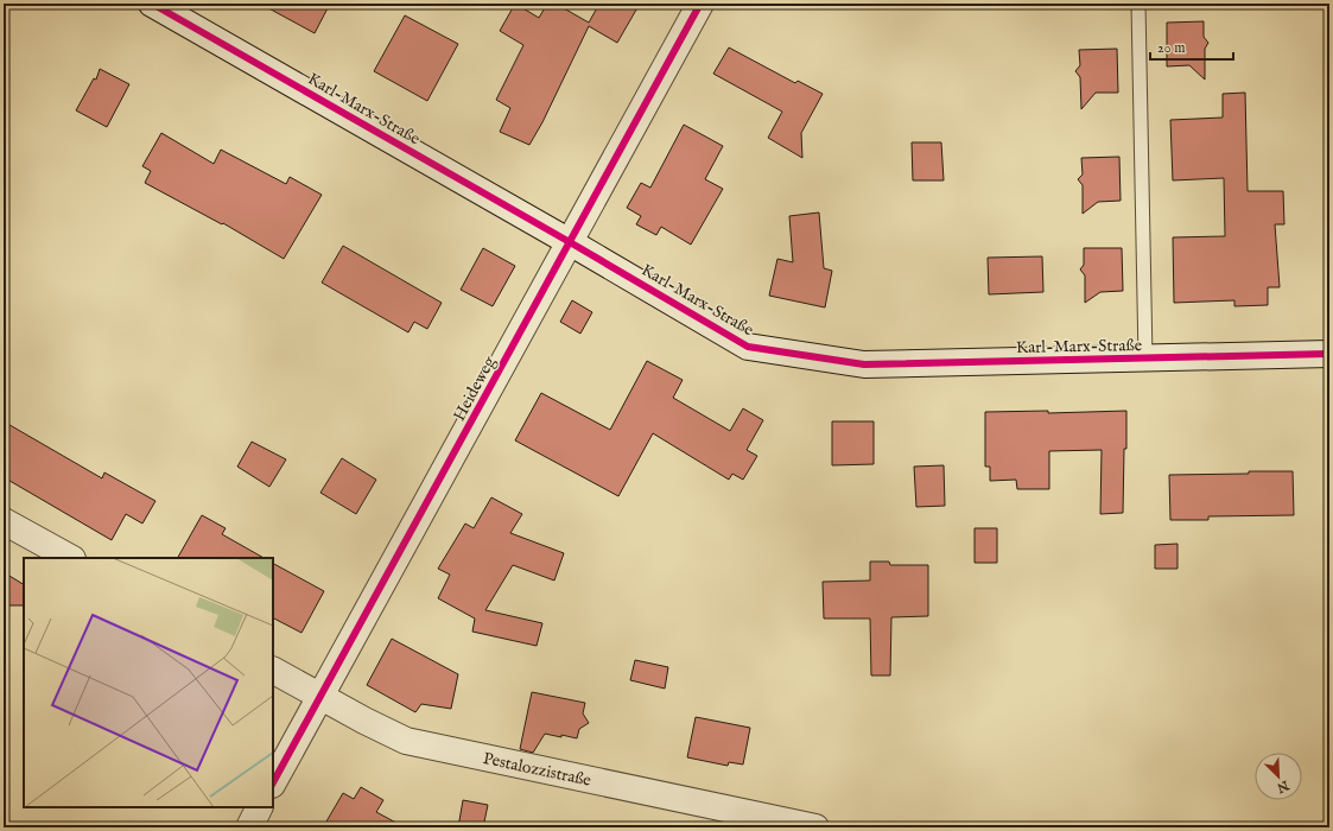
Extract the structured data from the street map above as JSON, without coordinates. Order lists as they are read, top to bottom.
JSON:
{
  "streets": {
    "street": ["Karl-Marx-Straße", "Heideweg", "Pestalozzistraße"]
  },
  "crossings": [
    ["Karl-Marx-Straße", "Heideweg"],
    ["Heideweg", "Pestalozzistraße"]
  ],
  "scale_bar": "20 m",
  "north": "bottom right"
}
